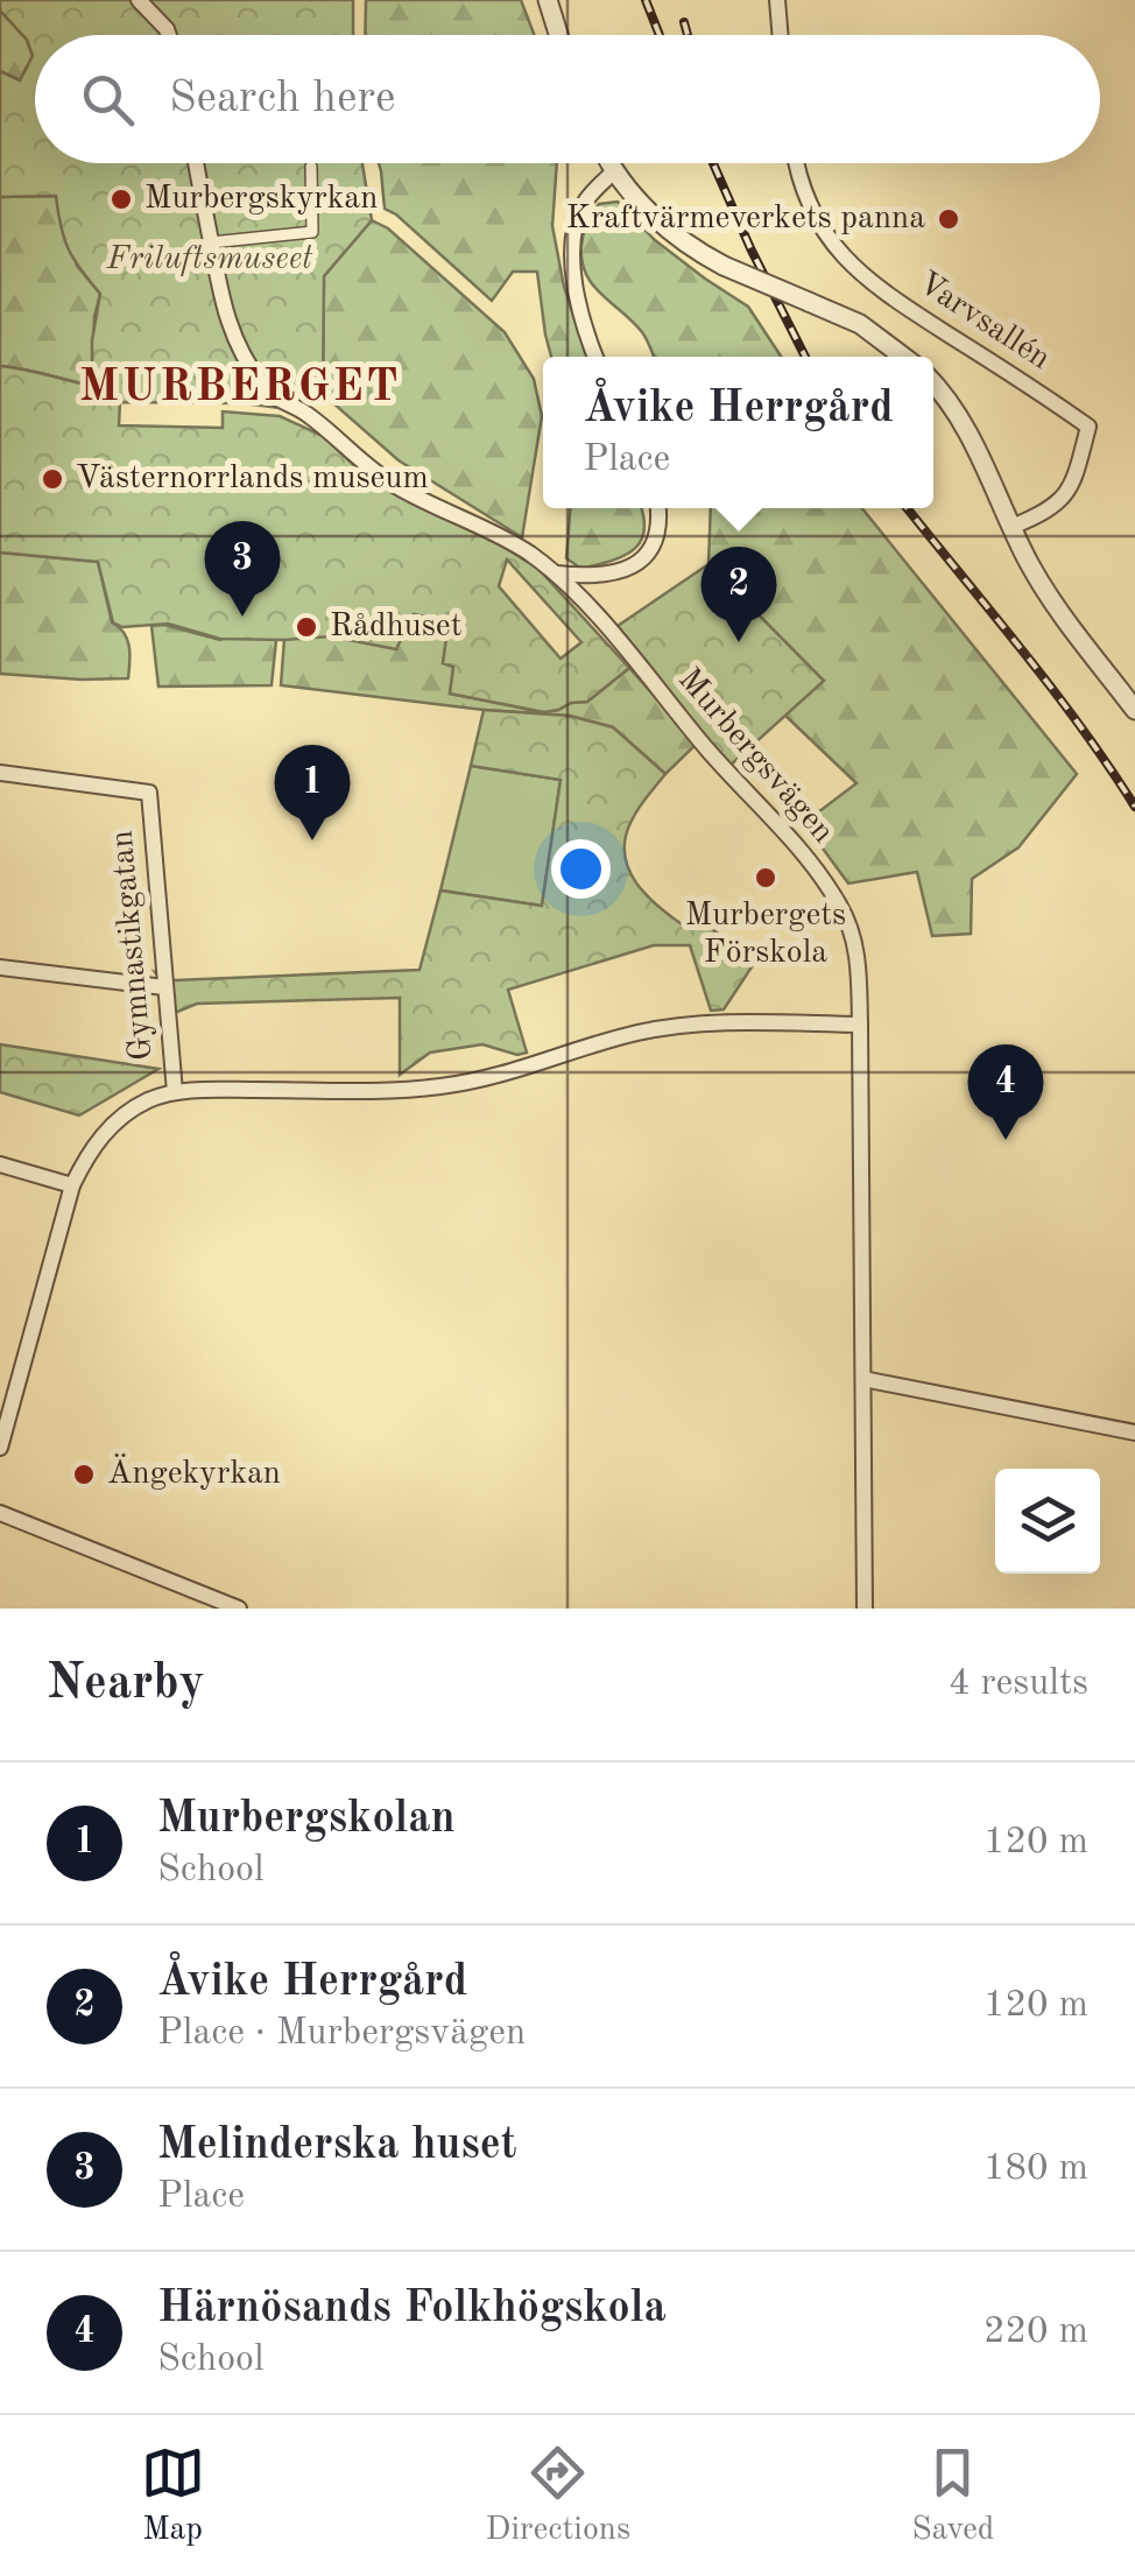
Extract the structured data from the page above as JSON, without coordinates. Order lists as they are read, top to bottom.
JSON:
{
  "streets": {
    "street": ["Varvsallén", "Murbergsvägen", "Gymnastikgatan"]
  },
  "districts": ["MURBERGET"],
  "parks": ["Friluftsmuseet"],
  "places": [
    "Murbergskyrkan",
    "Kraftvärmeverkets panna",
    "Västernorrlands museum",
    "Rådhuset",
    "Murbergets Förskola",
    "Ängekyrkan"
  ],
  "page": {
    "search": "Search here",
    "popup": ["Åvike Herrgård", "Place"],
    "pins": [
      "3",
      "2",
      "1",
      "4"
    ],
    "heading": ["Nearby", "4 results"],
    "list": [
      {
        "mark": "1",
        "name": "Murbergskolan",
        "note": "School",
        "value": "120 m"
      },
      {
        "mark": "2",
        "name": "Åvike Herrgård",
        "note": "Place · Murbergsvägen",
        "value": "120 m"
      },
      {
        "mark": "3",
        "name": "Melinderska huset",
        "note": "Place",
        "value": "180 m"
      },
      {
        "mark": "4",
        "name": "Härnösands Folkhögskola",
        "note": "School",
        "value": "220 m"
      }
    ],
    "nav": ["Map", "Directions", "Saved"]
  }
}
